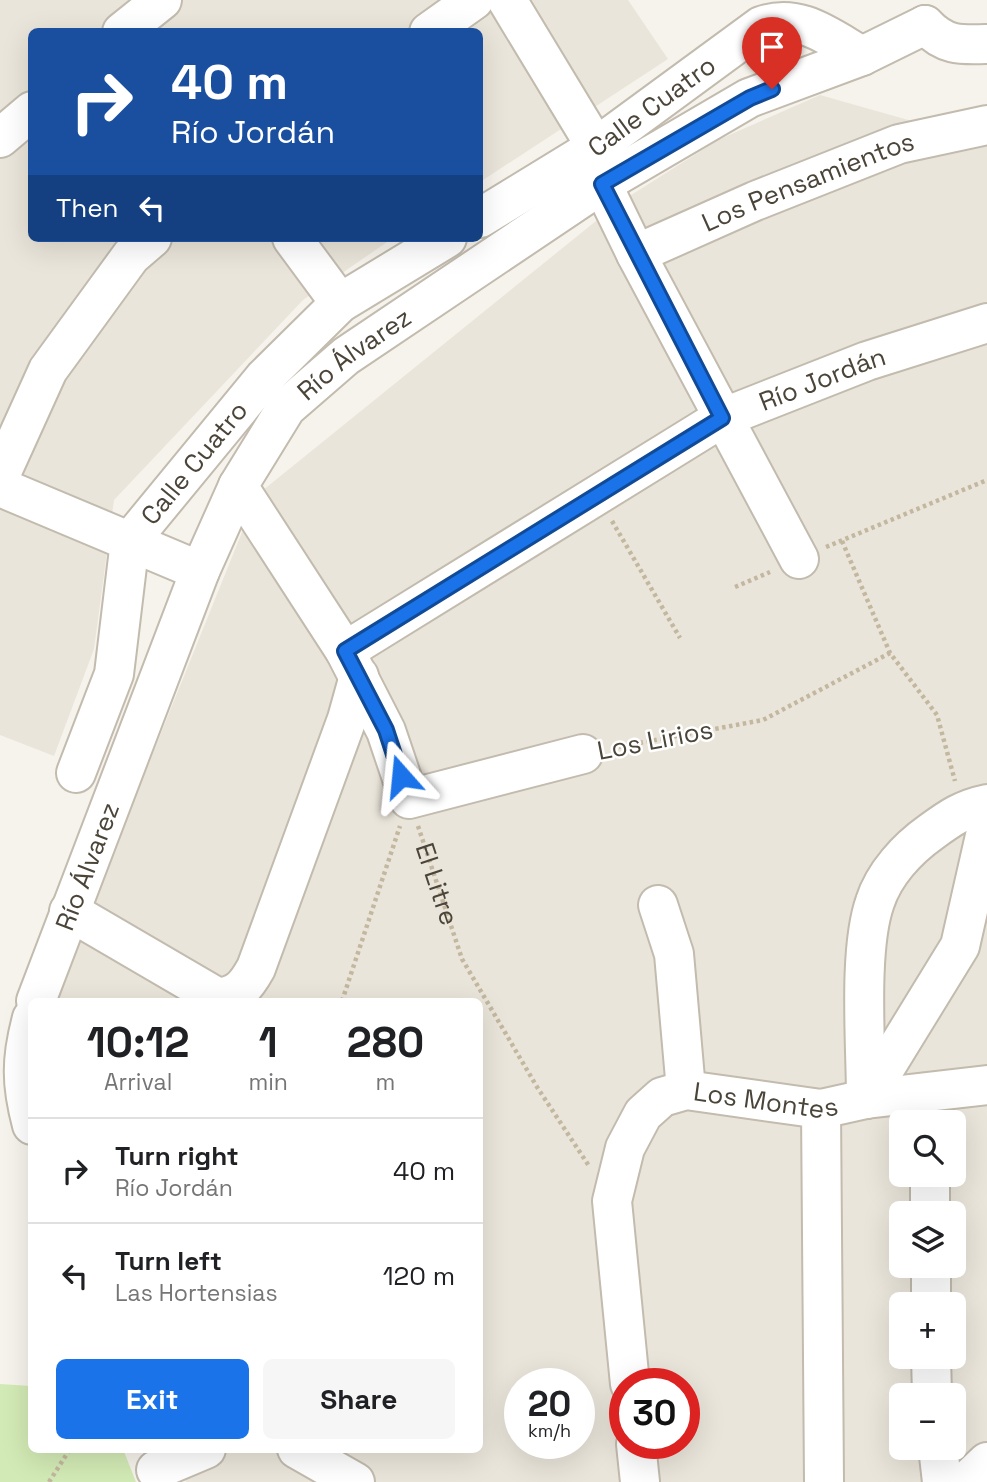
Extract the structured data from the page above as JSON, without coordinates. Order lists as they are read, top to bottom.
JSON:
{
  "streets": {
    "street": [
      "Calle Cuatro",
      "Los Pensamientos",
      "Río Álvarez",
      "Río Jordán",
      "Los Lirios",
      "Los Montes"
    ],
    "path": ["El Litre"]
  },
  "crossings": [
    ["Calle Cuatro", "Río Álvarez"],
    ["Los Lirios", "El Litre"],
    ["El Litre", "Los Montes"]
  ],
  "page": {
    "turn": ["40 m", "Río Jordán"],
    "then": "Then",
    "eta": [
      "10:12",
      "Arrival",
      "1",
      "min",
      "280",
      "m"
    ],
    "map_buttons": ["+", "−"],
    "list": [
      {
        "name": "Turn right",
        "note": "Río Jordán",
        "value": "40 m"
      },
      {
        "name": "Turn left",
        "note": "Las Hortensias",
        "value": "120 m"
      }
    ],
    "buttons": ["Exit", "Share"],
    "speed": "20 km/h",
    "limit": "30"
  }
}
